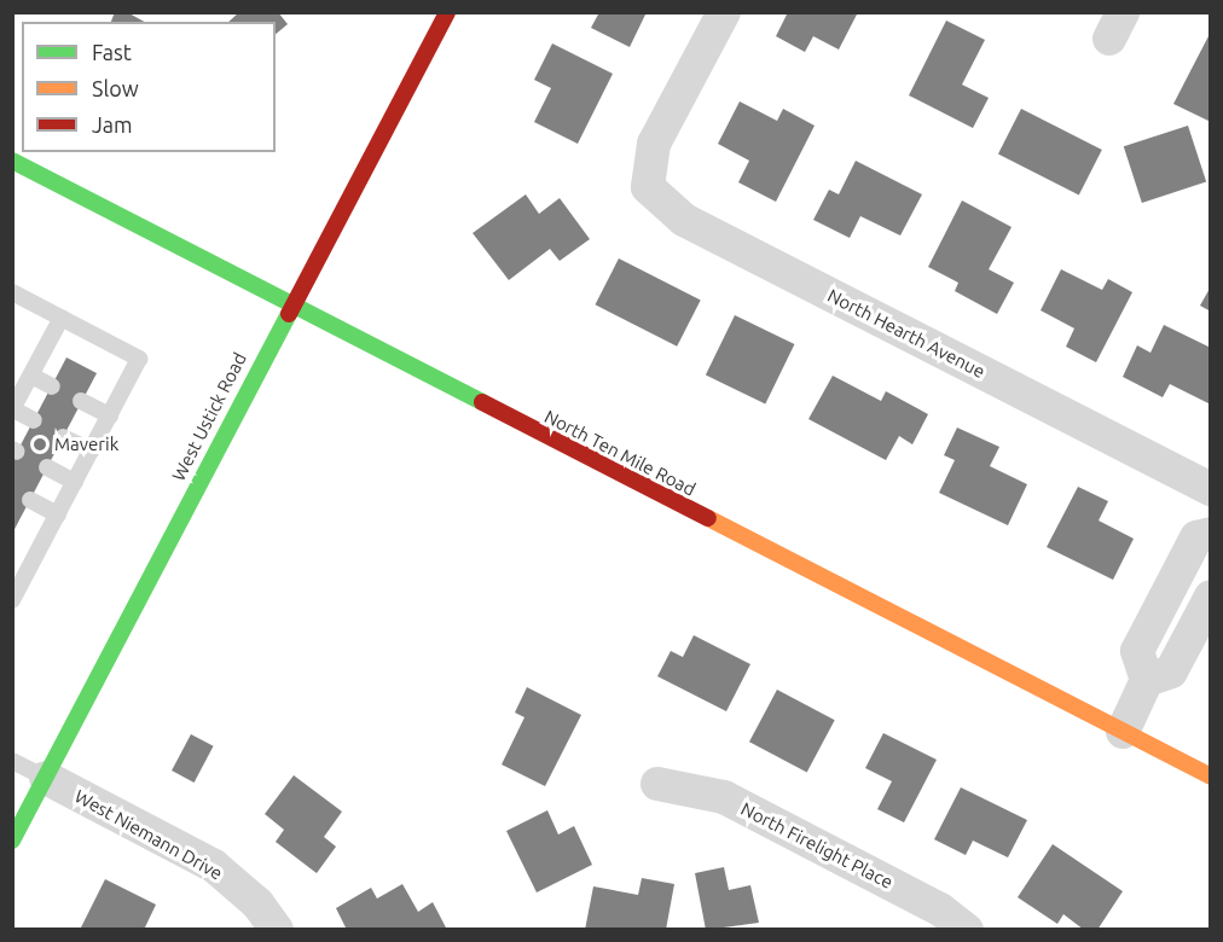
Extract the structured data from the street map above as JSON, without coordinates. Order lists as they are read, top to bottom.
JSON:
{
  "streets": {
    "main road": ["West Ustick Road", "North Ten Mile Road"],
    "street": ["North Hearth Avenue", "West Niemann Drive", "North Firelight Place"]
  },
  "crossings": [
    ["West Ustick Road", "North Ten Mile Road"],
    ["West Ustick Road", "West Niemann Drive"]
  ],
  "places": ["Maverik"],
  "legend": ["Fast", "Slow", "Jam"]
}
